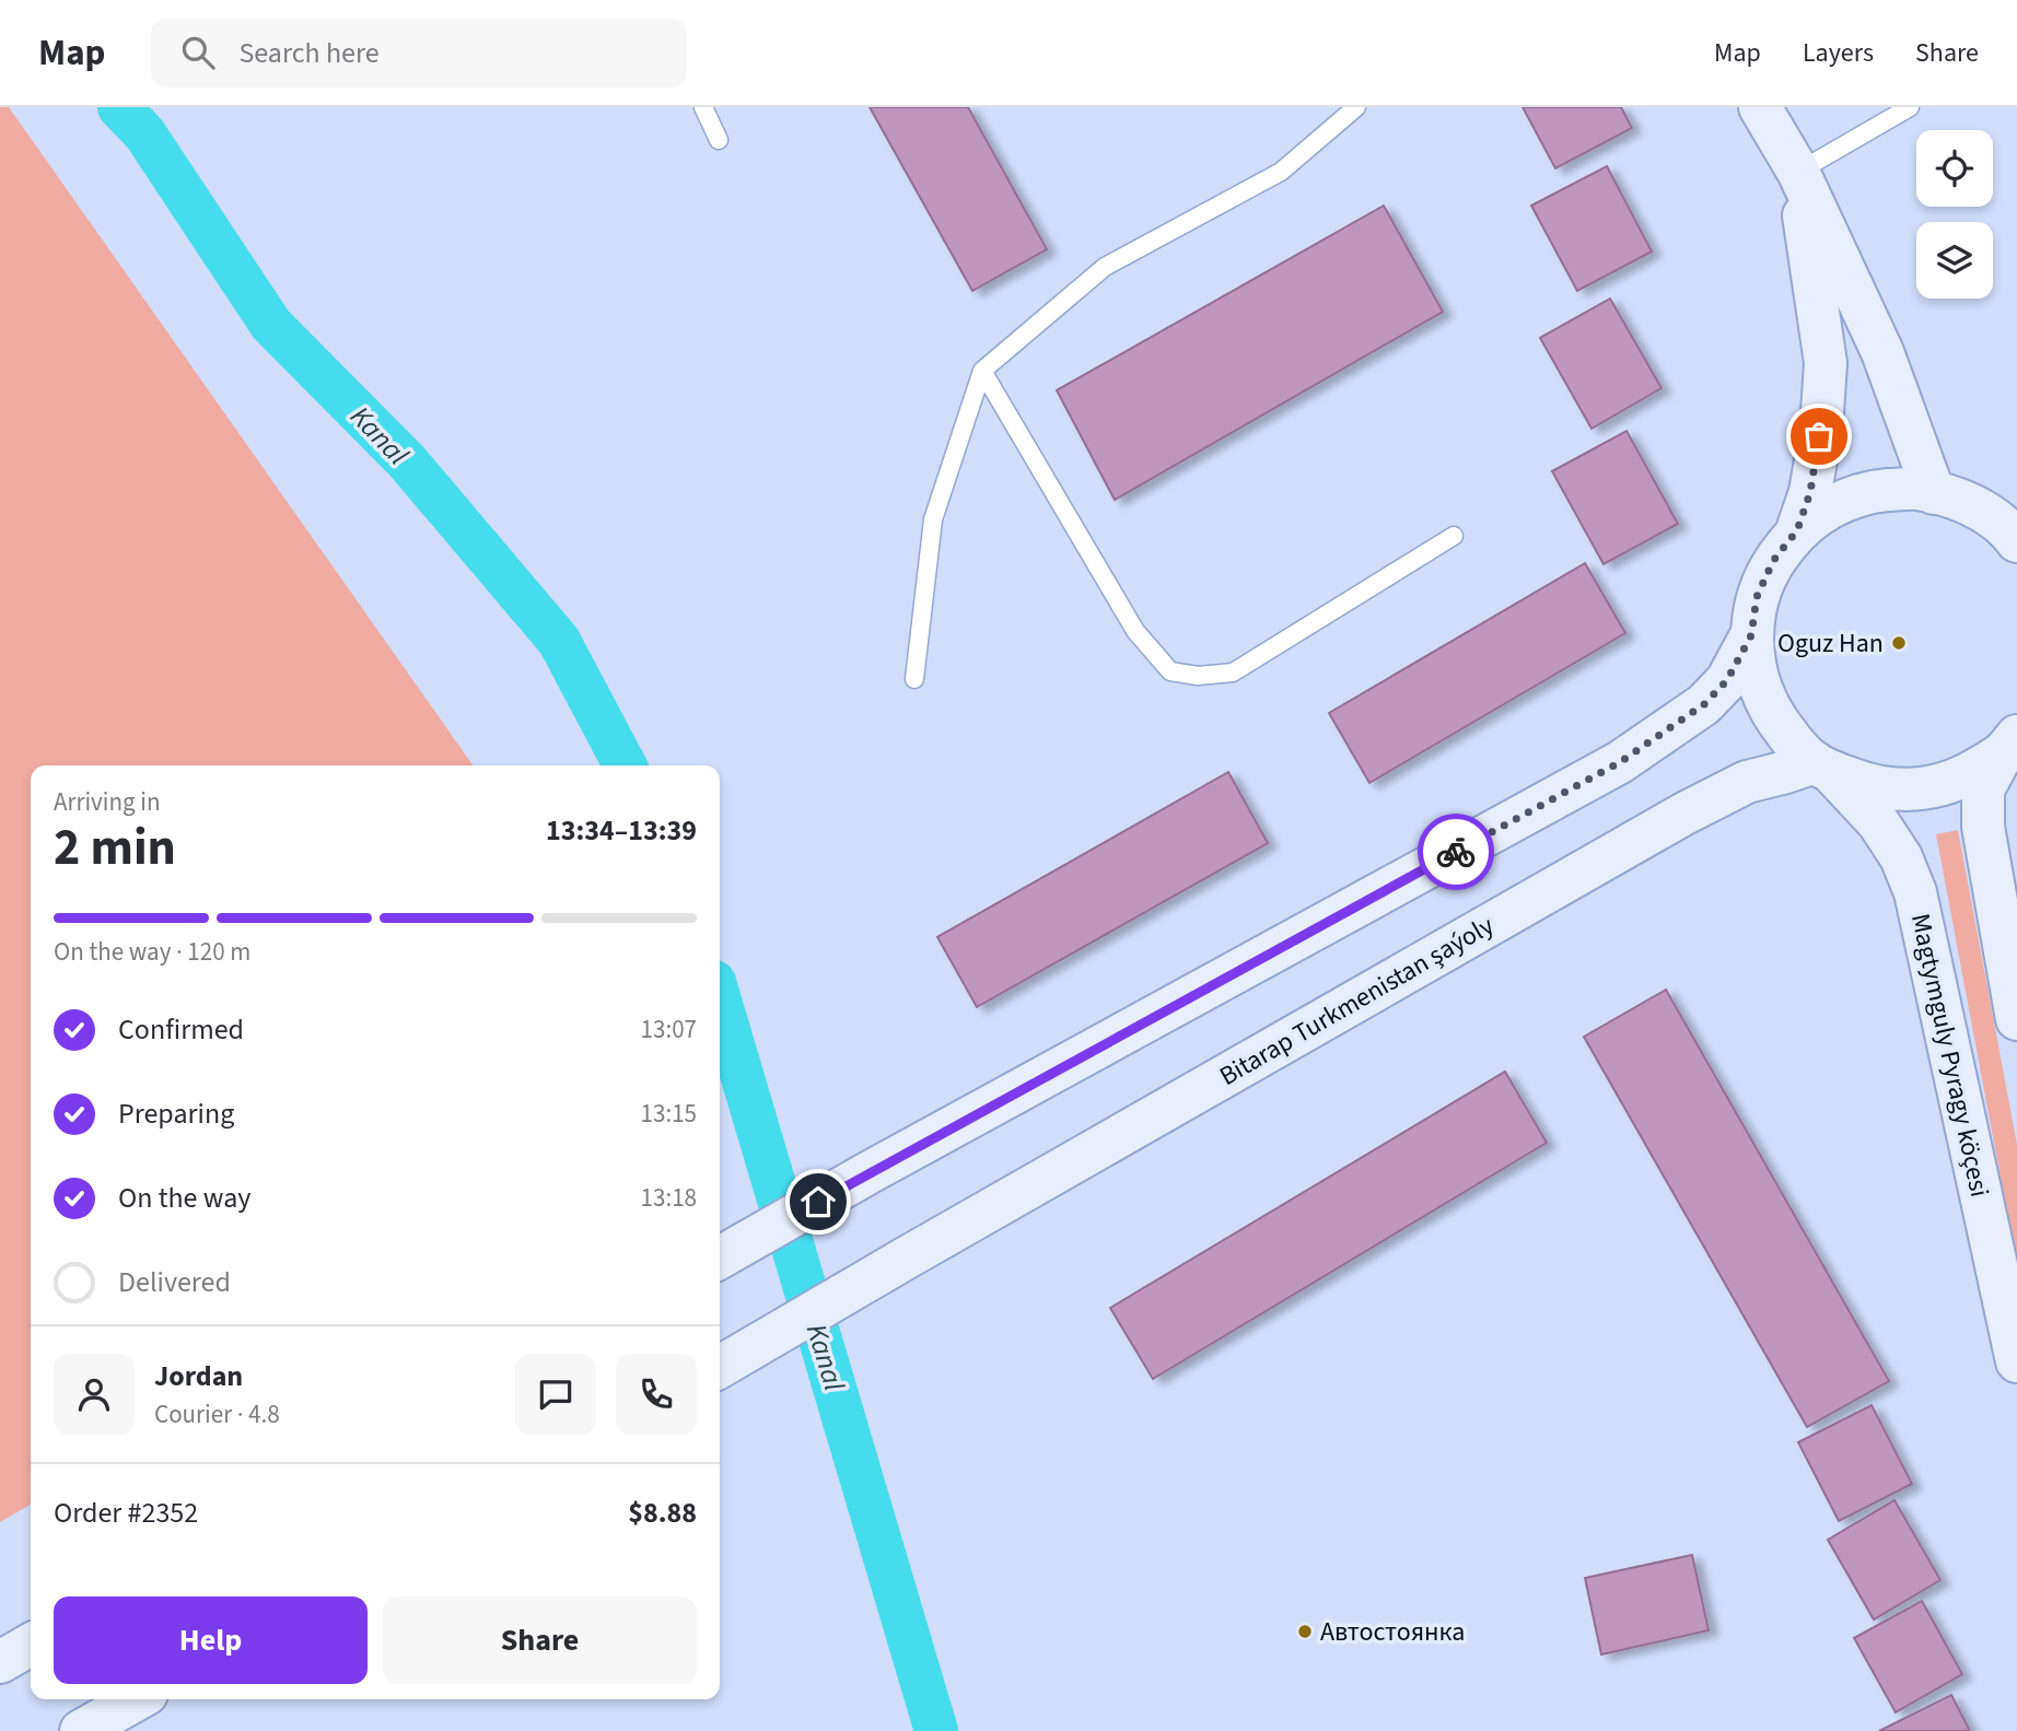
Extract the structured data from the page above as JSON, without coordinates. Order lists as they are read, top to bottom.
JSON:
{
  "streets": {
    "main road": ["Bitarap Turkmenistan şaýoly", "Magtymguly Pyragy köçesi"]
  },
  "crossings": [
    ["Bitarap Turkmenistan şaýoly", "Magtymguly Pyragy köçesi"]
  ],
  "water": ["Kanal"],
  "places": ["Oguz Han", "Автостоянка"],
  "page": {
    "header": "Map",
    "search": "Search here",
    "nav": ["Map", "Layers", "Share"],
    "heading": ["2 min", "Arriving in", "13:34–13:39"],
    "panel": [
      "Jordan",
      "Courier · 4.8",
      "Order #2352",
      "$8.88"
    ],
    "bar": "On the way · 120 m",
    "list": [
      ["Confirmed", "13:07"],
      ["Preparing", "13:15"],
      ["On the way", "13:18"],
      "Delivered"
    ],
    "buttons": ["Help", "Share"]
  }
}
